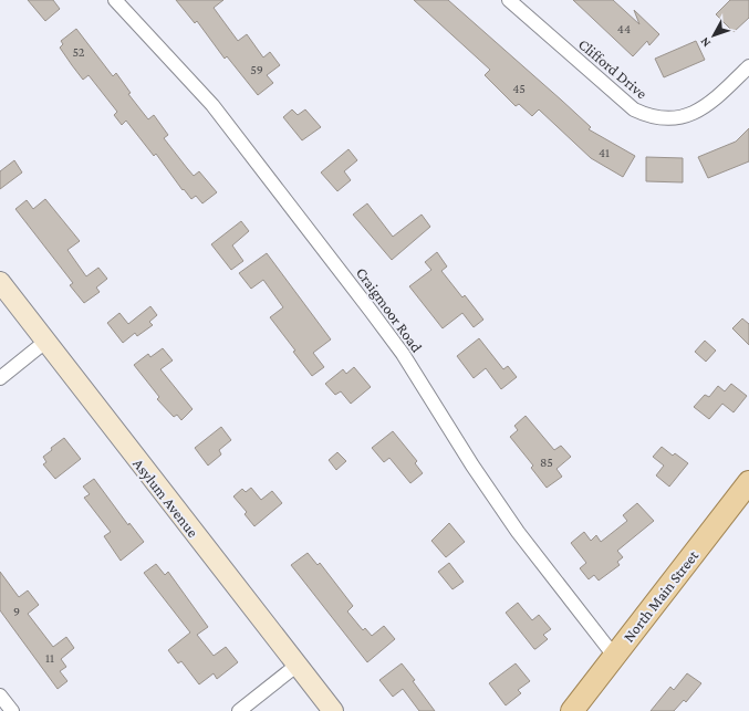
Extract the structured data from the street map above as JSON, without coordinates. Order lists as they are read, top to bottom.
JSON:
{
  "streets": {
    "main road": ["Asylum Avenue", "North Main Street"],
    "street": ["Clifford Drive", "Craigmoor Road"]
  },
  "crossings": [
    ["Craigmoor Road", "North Main Street"]
  ],
  "house_numbers": [
    "44",
    "52",
    "59",
    "45",
    "41",
    "85",
    "9",
    "11"
  ],
  "north": "bottom left"
}
